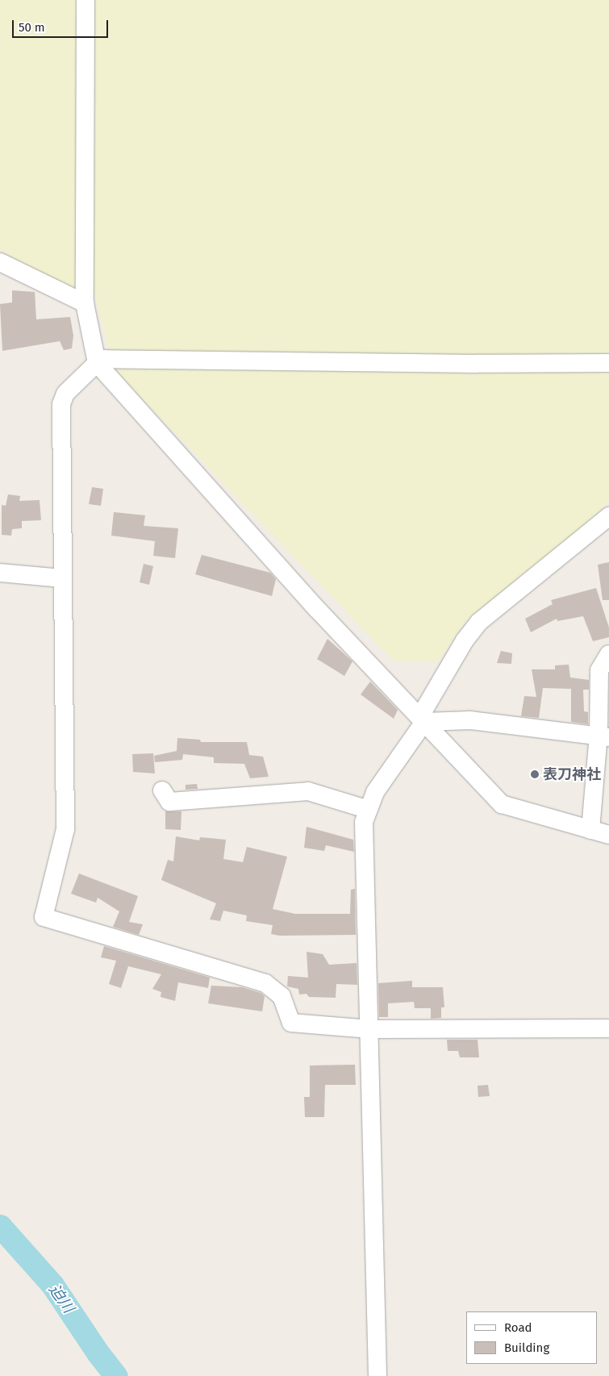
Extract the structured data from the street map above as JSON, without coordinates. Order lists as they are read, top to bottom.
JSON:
{
  "water": ["迫川"],
  "places": ["表刀神社"],
  "legend": ["Road", "Building"],
  "scale_bar": "50 m"
}
